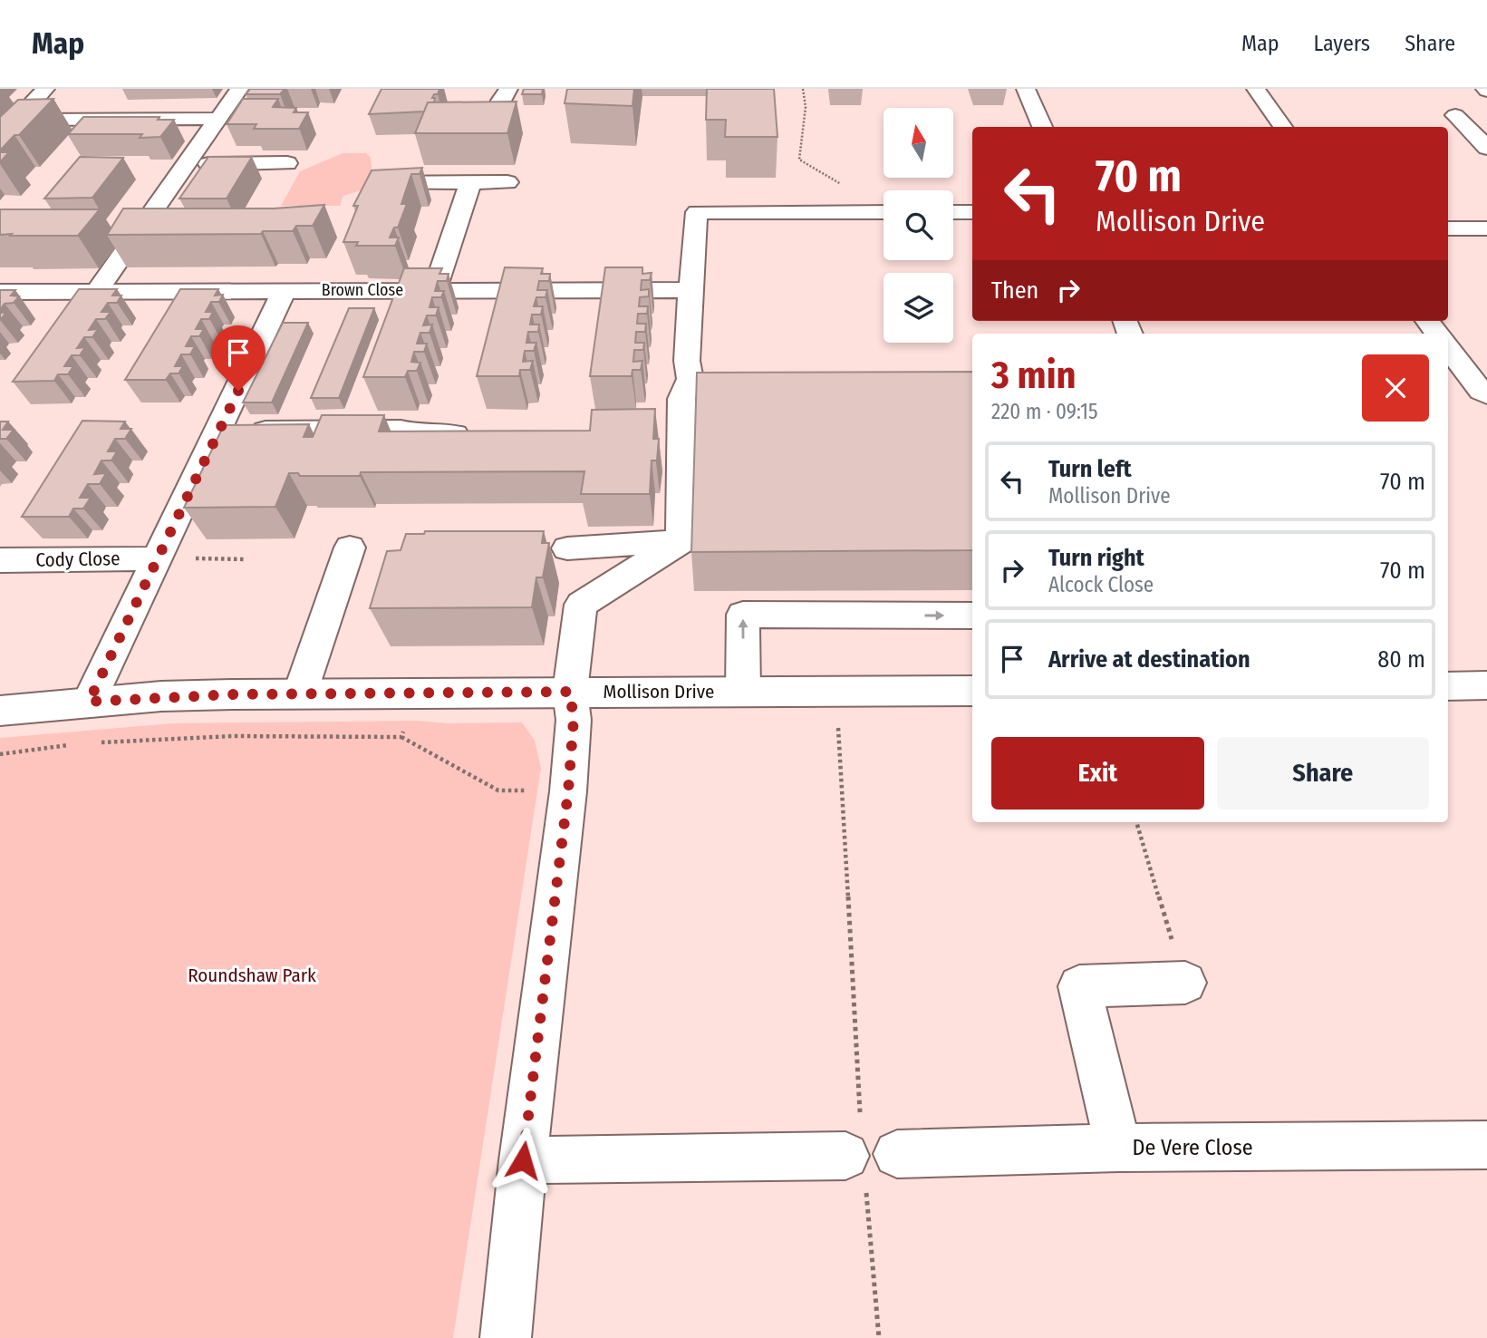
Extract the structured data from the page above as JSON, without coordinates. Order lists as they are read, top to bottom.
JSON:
{
  "streets": {
    "street": [
      "Brown Close",
      "Cody Close",
      "Mollison Drive",
      "De Vere Close"
    ]
  },
  "parks": ["Roundshaw Park"],
  "north": "top",
  "page": {
    "header": "Map",
    "nav": ["Map", "Layers", "Share"],
    "turn": ["70 m", "Mollison Drive"],
    "then": "Then",
    "heading": ["3 min", "220 m · 09:15"],
    "list": [
      {
        "name": "Turn left",
        "note": "Mollison Drive",
        "value": "70 m"
      },
      {
        "name": "Turn right",
        "note": "Alcock Close",
        "value": "70 m"
      },
      {
        "name": "Arrive at destination",
        "value": "80 m"
      }
    ],
    "buttons": ["Exit", "Share"]
  }
}
